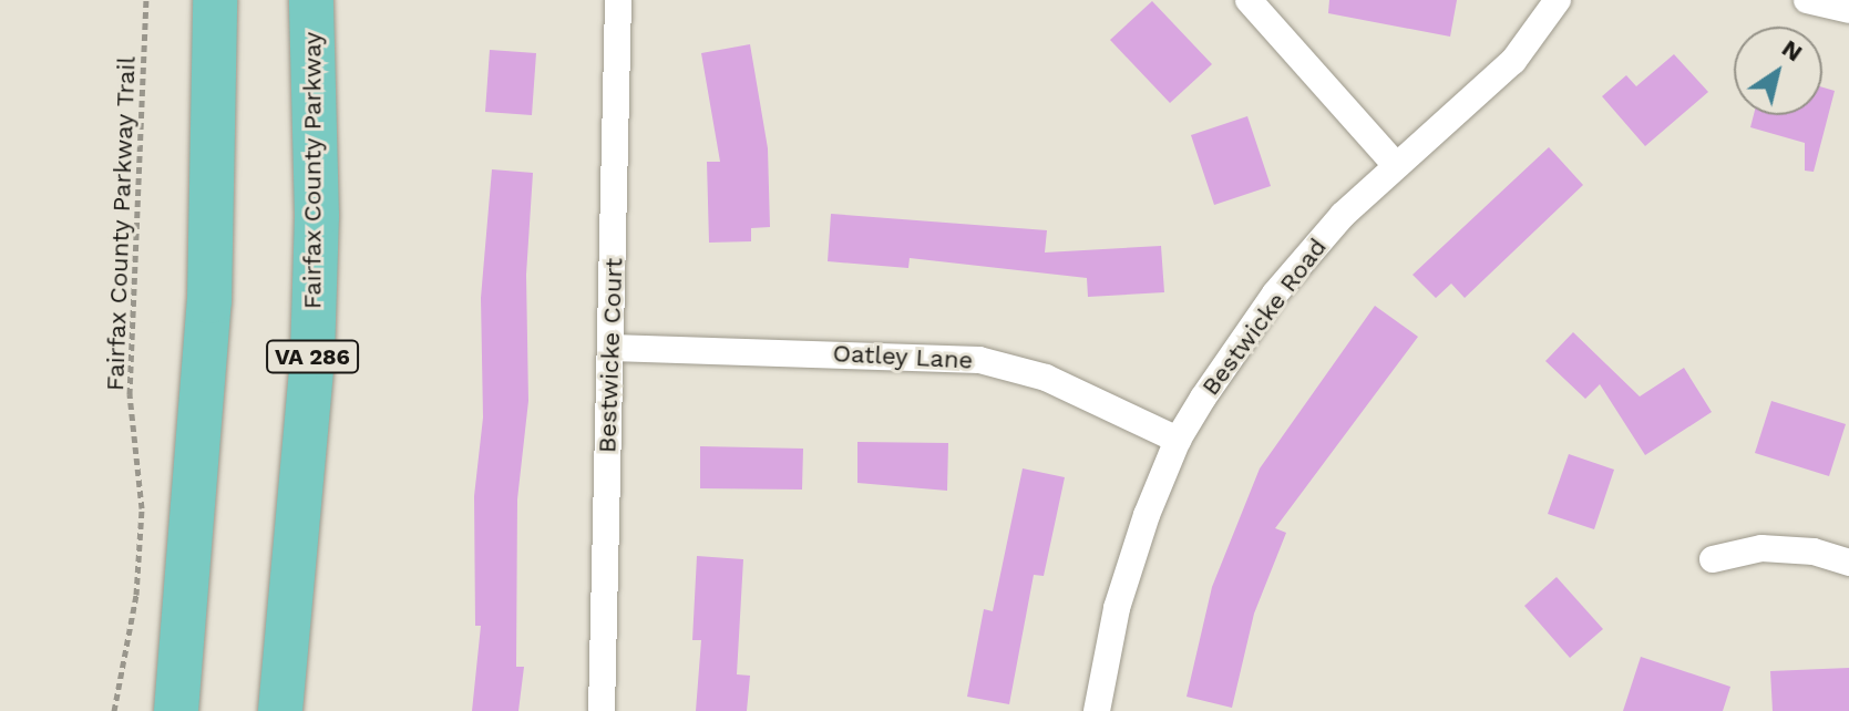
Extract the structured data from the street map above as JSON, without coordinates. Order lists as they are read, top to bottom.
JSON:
{
  "streets": {
    "highway": ["Fairfax County Parkway", "VA 286"],
    "street": ["Bestwicke Road", "Bestwicke Court", "Oatley Lane"],
    "path": ["Fairfax County Parkway Trail"]
  },
  "crossings": [
    ["Bestwicke Road", "Oatley Lane"],
    ["Bestwicke Court", "Oatley Lane"]
  ],
  "north": "top right"
}
